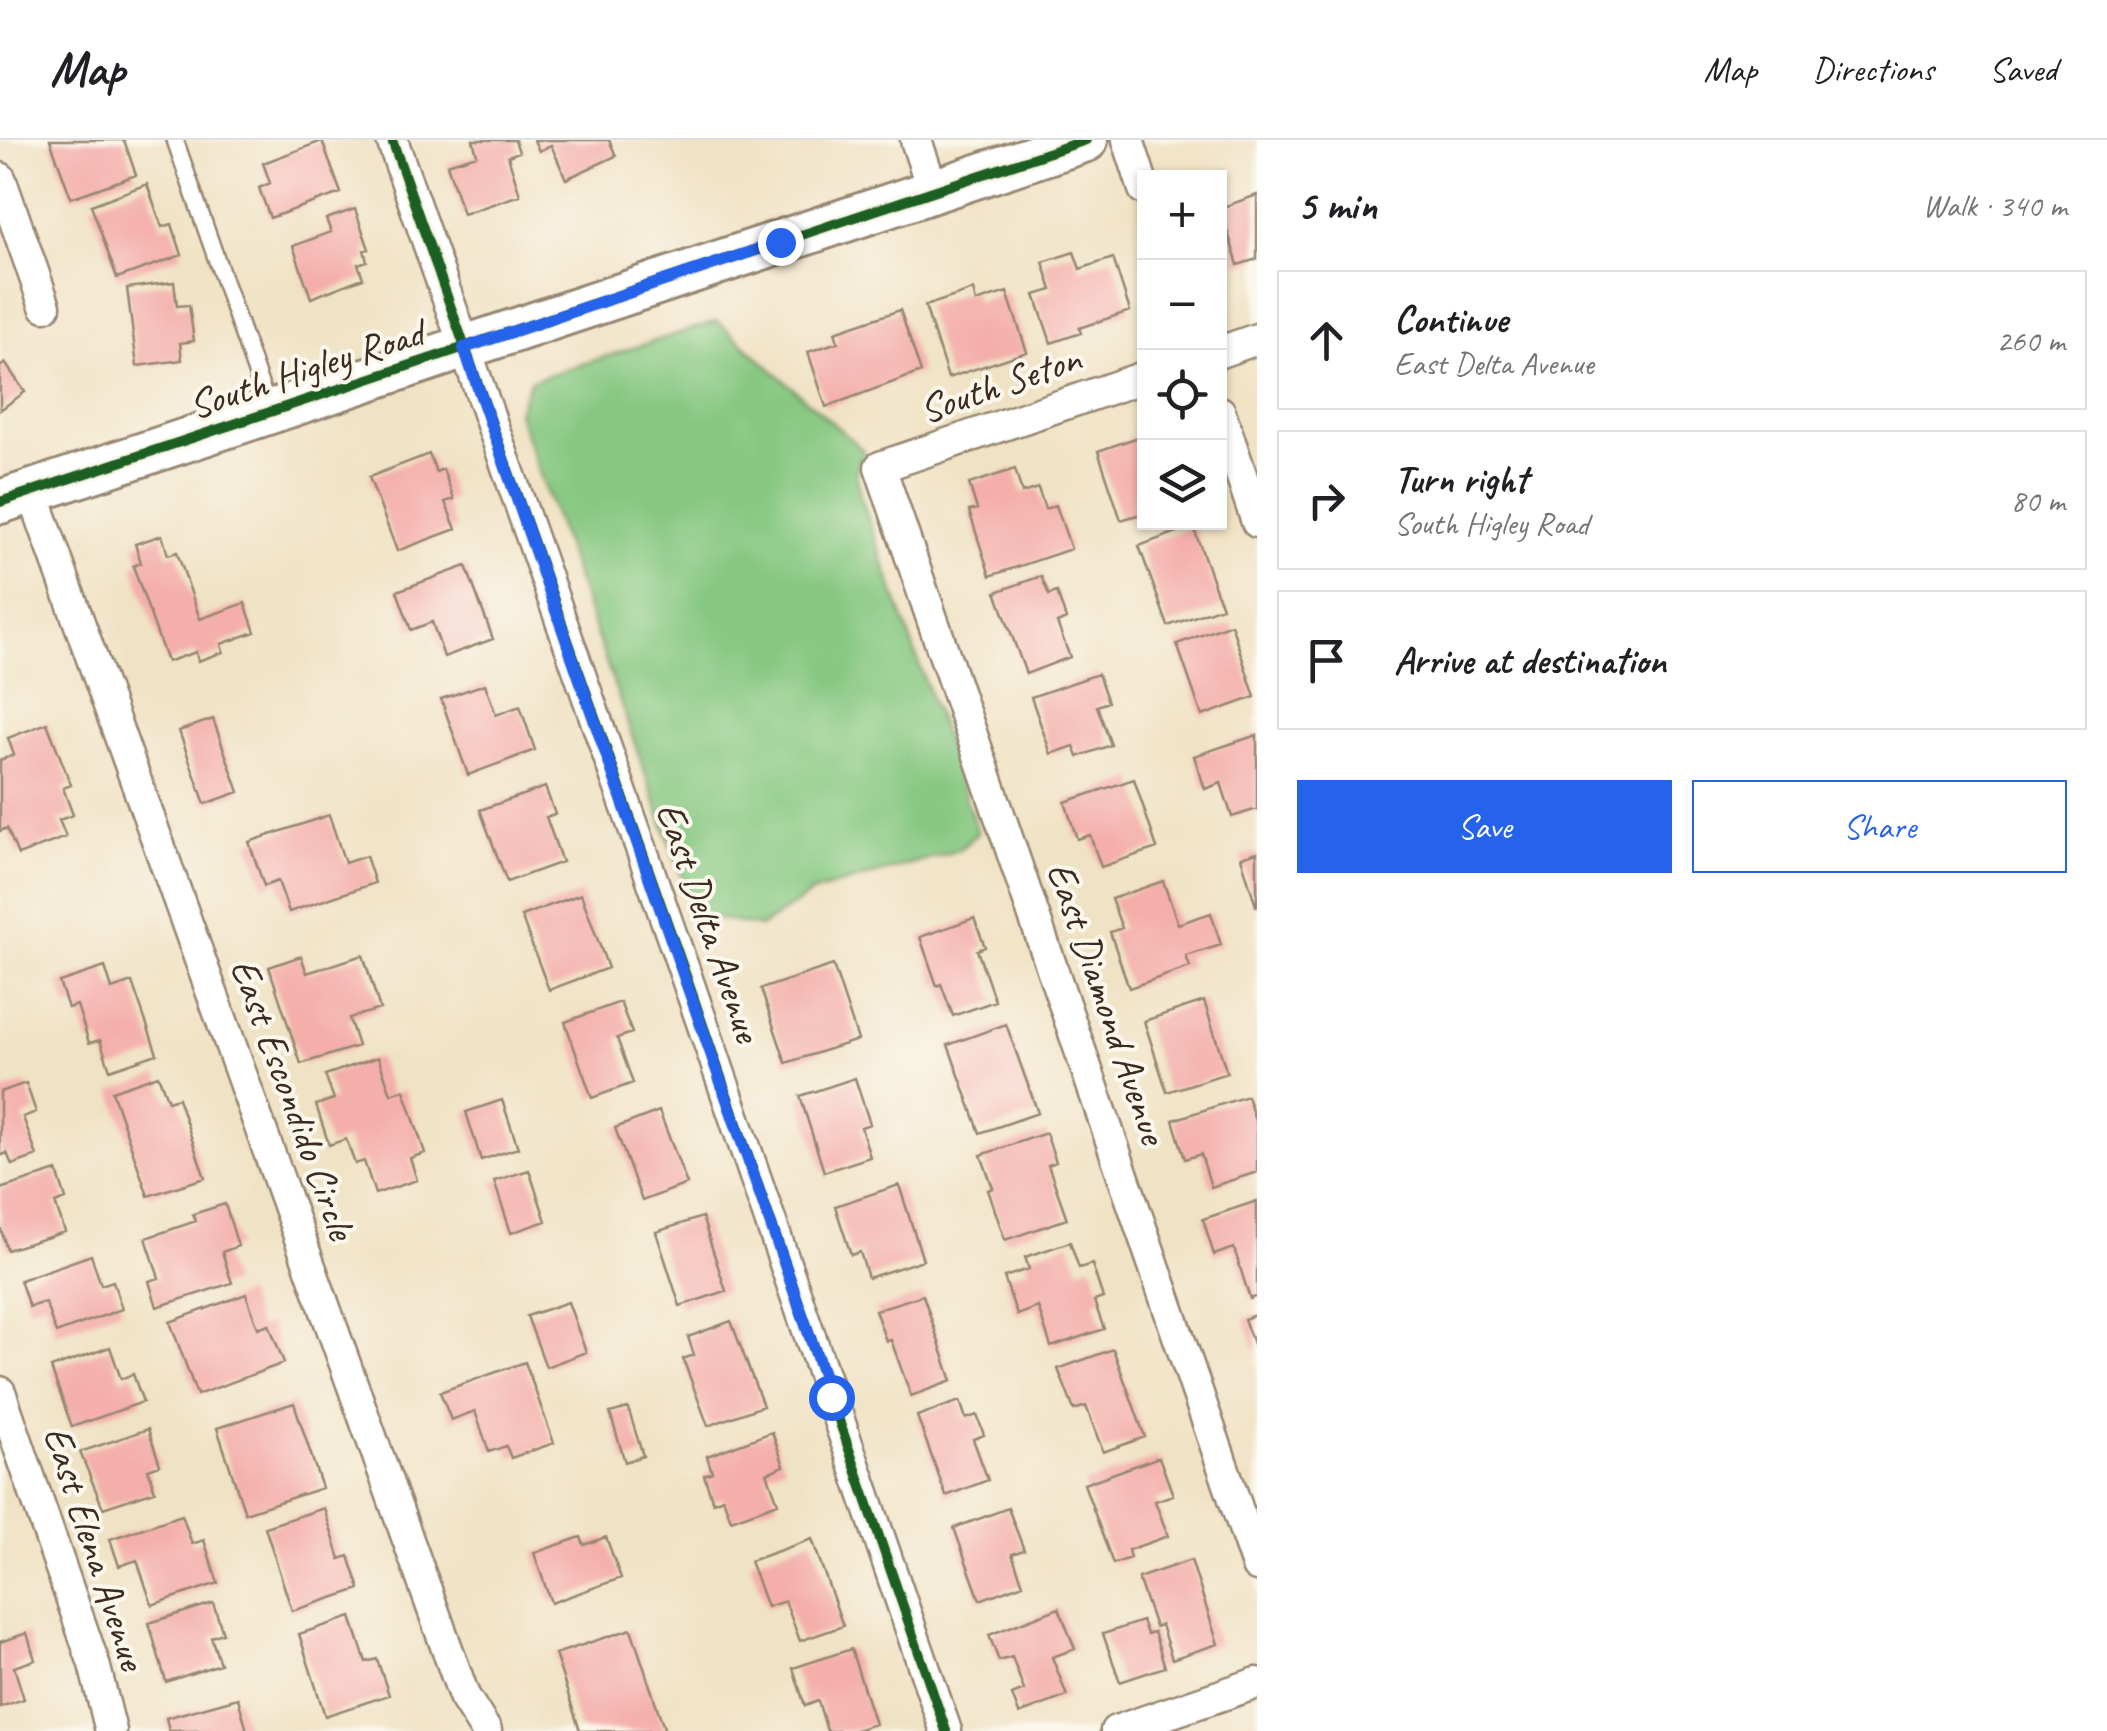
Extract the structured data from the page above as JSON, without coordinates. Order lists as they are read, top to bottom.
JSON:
{
  "streets": {
    "main road": ["South Higley Road"],
    "street": [
      "South Seton",
      "East Delta Avenue",
      "East Diamond Avenue",
      "East Escondido Circle",
      "East Elena Avenue"
    ]
  },
  "crossings": [
    ["South Higley Road", "East Delta Avenue"],
    ["South Higley Road", "East Escondido Circle"],
    ["South Seton", "East Diamond Avenue"]
  ],
  "page": {
    "header": "Map",
    "nav": ["Map", "Directions", "Saved"],
    "heading": ["5 min", "Walk · 340 m"],
    "map_buttons": ["+", "−"],
    "list": [
      ["Continue", "East Delta Avenue", "260 m"],
      ["Turn right", "South Higley Road", "80 m"],
      "Arrive at destination"
    ],
    "buttons": ["Save", "Share"]
  }
}
